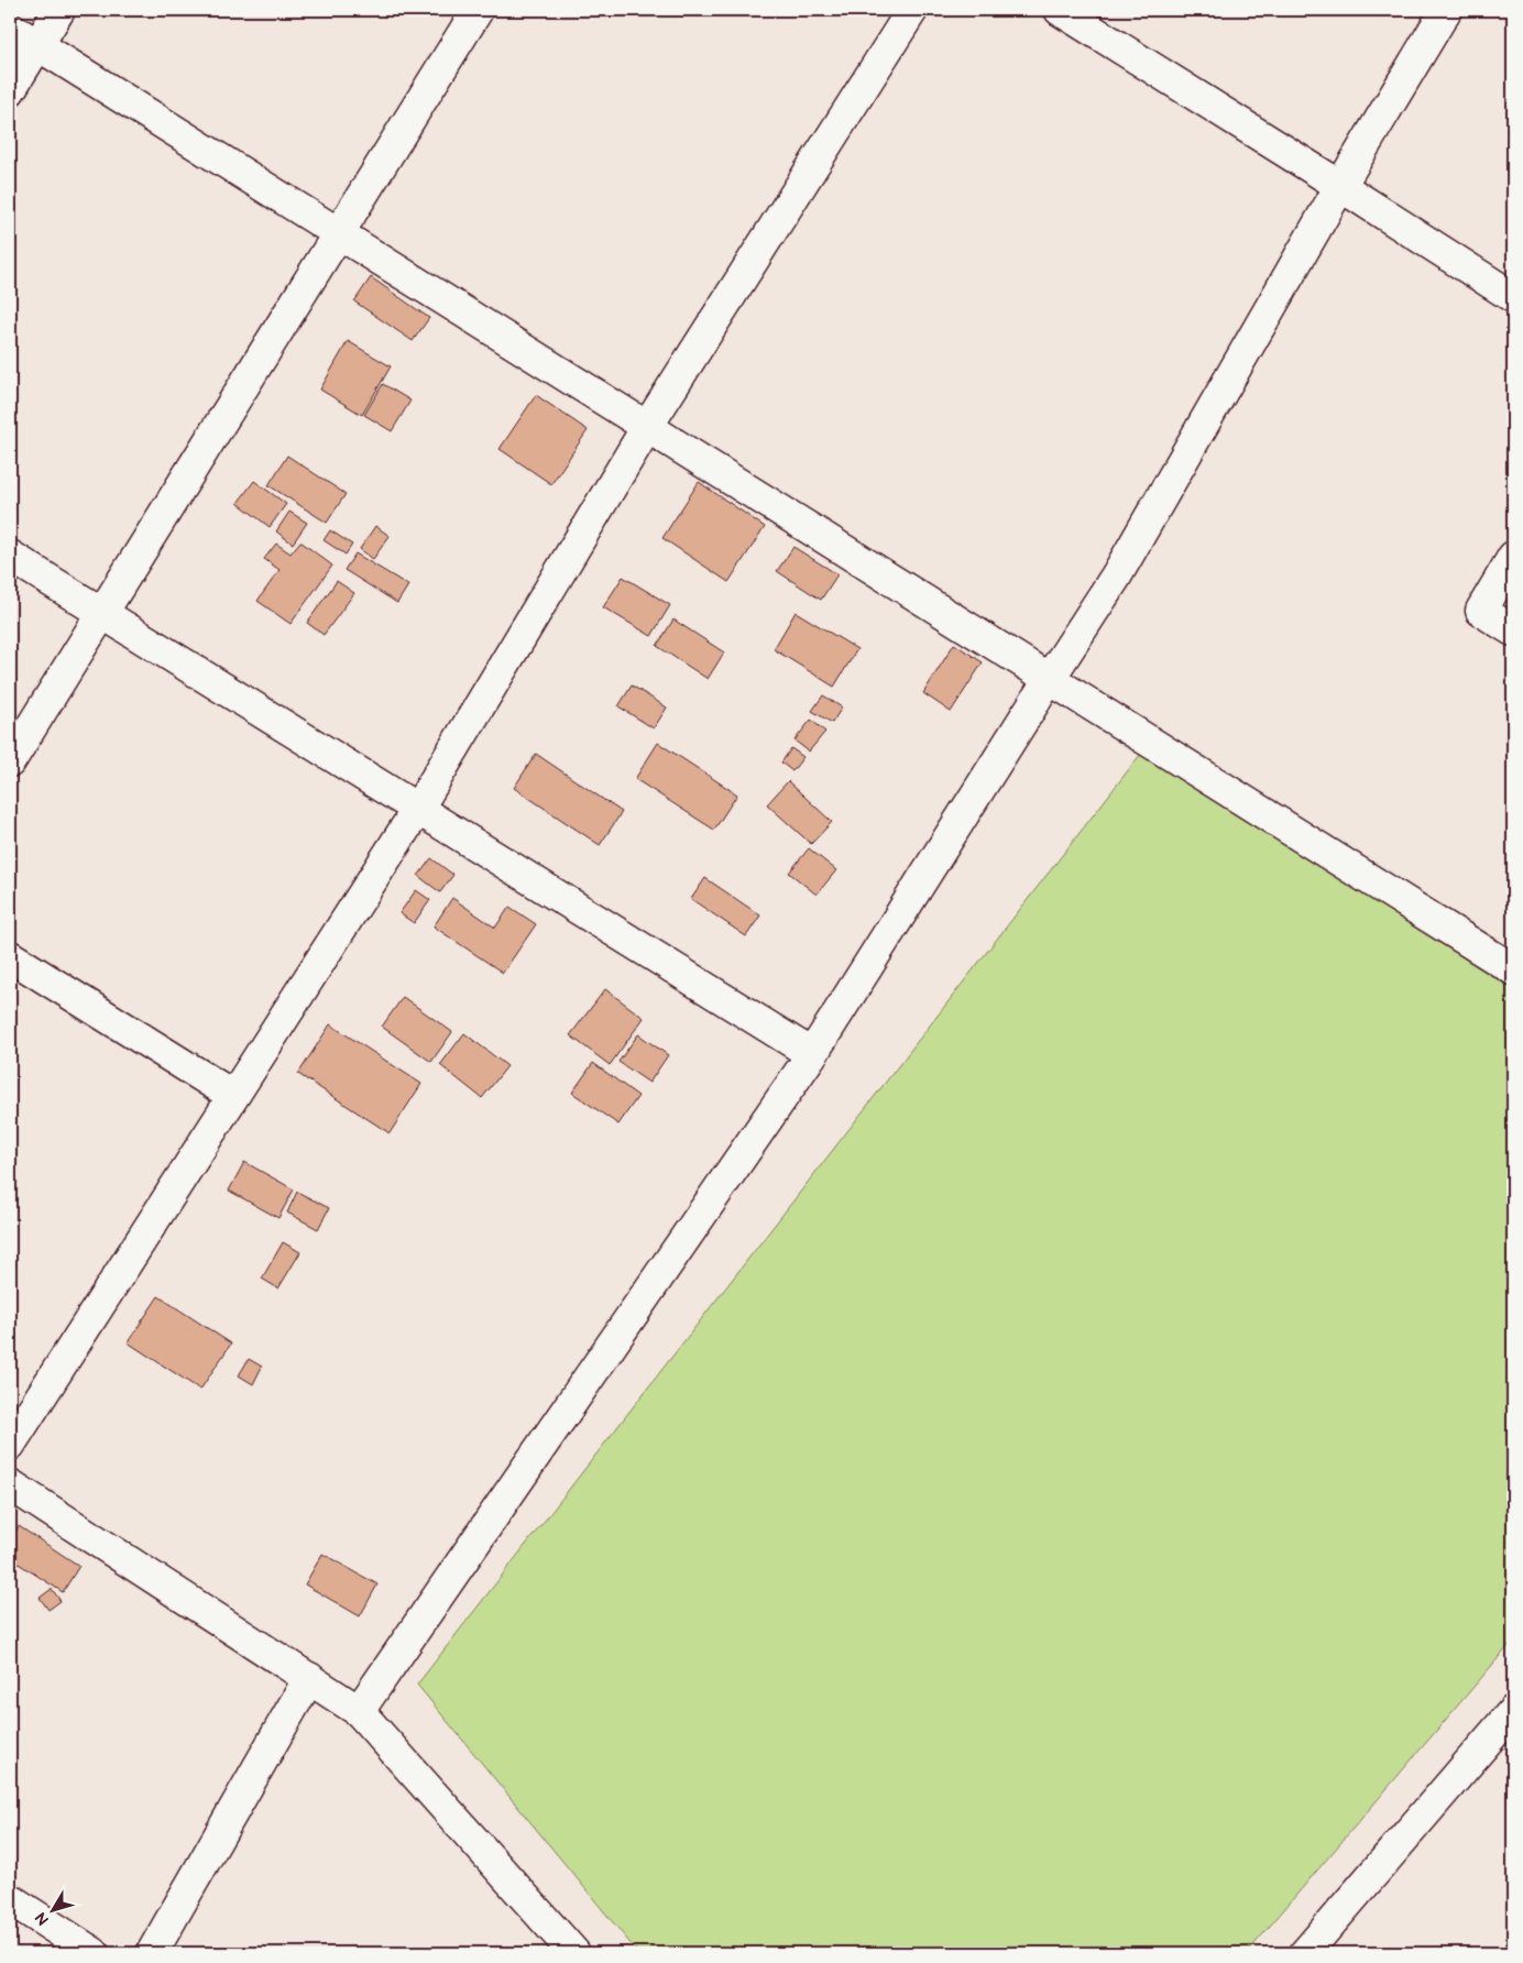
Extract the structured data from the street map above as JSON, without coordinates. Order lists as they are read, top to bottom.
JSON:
{
  "north": "bottom left"
}
